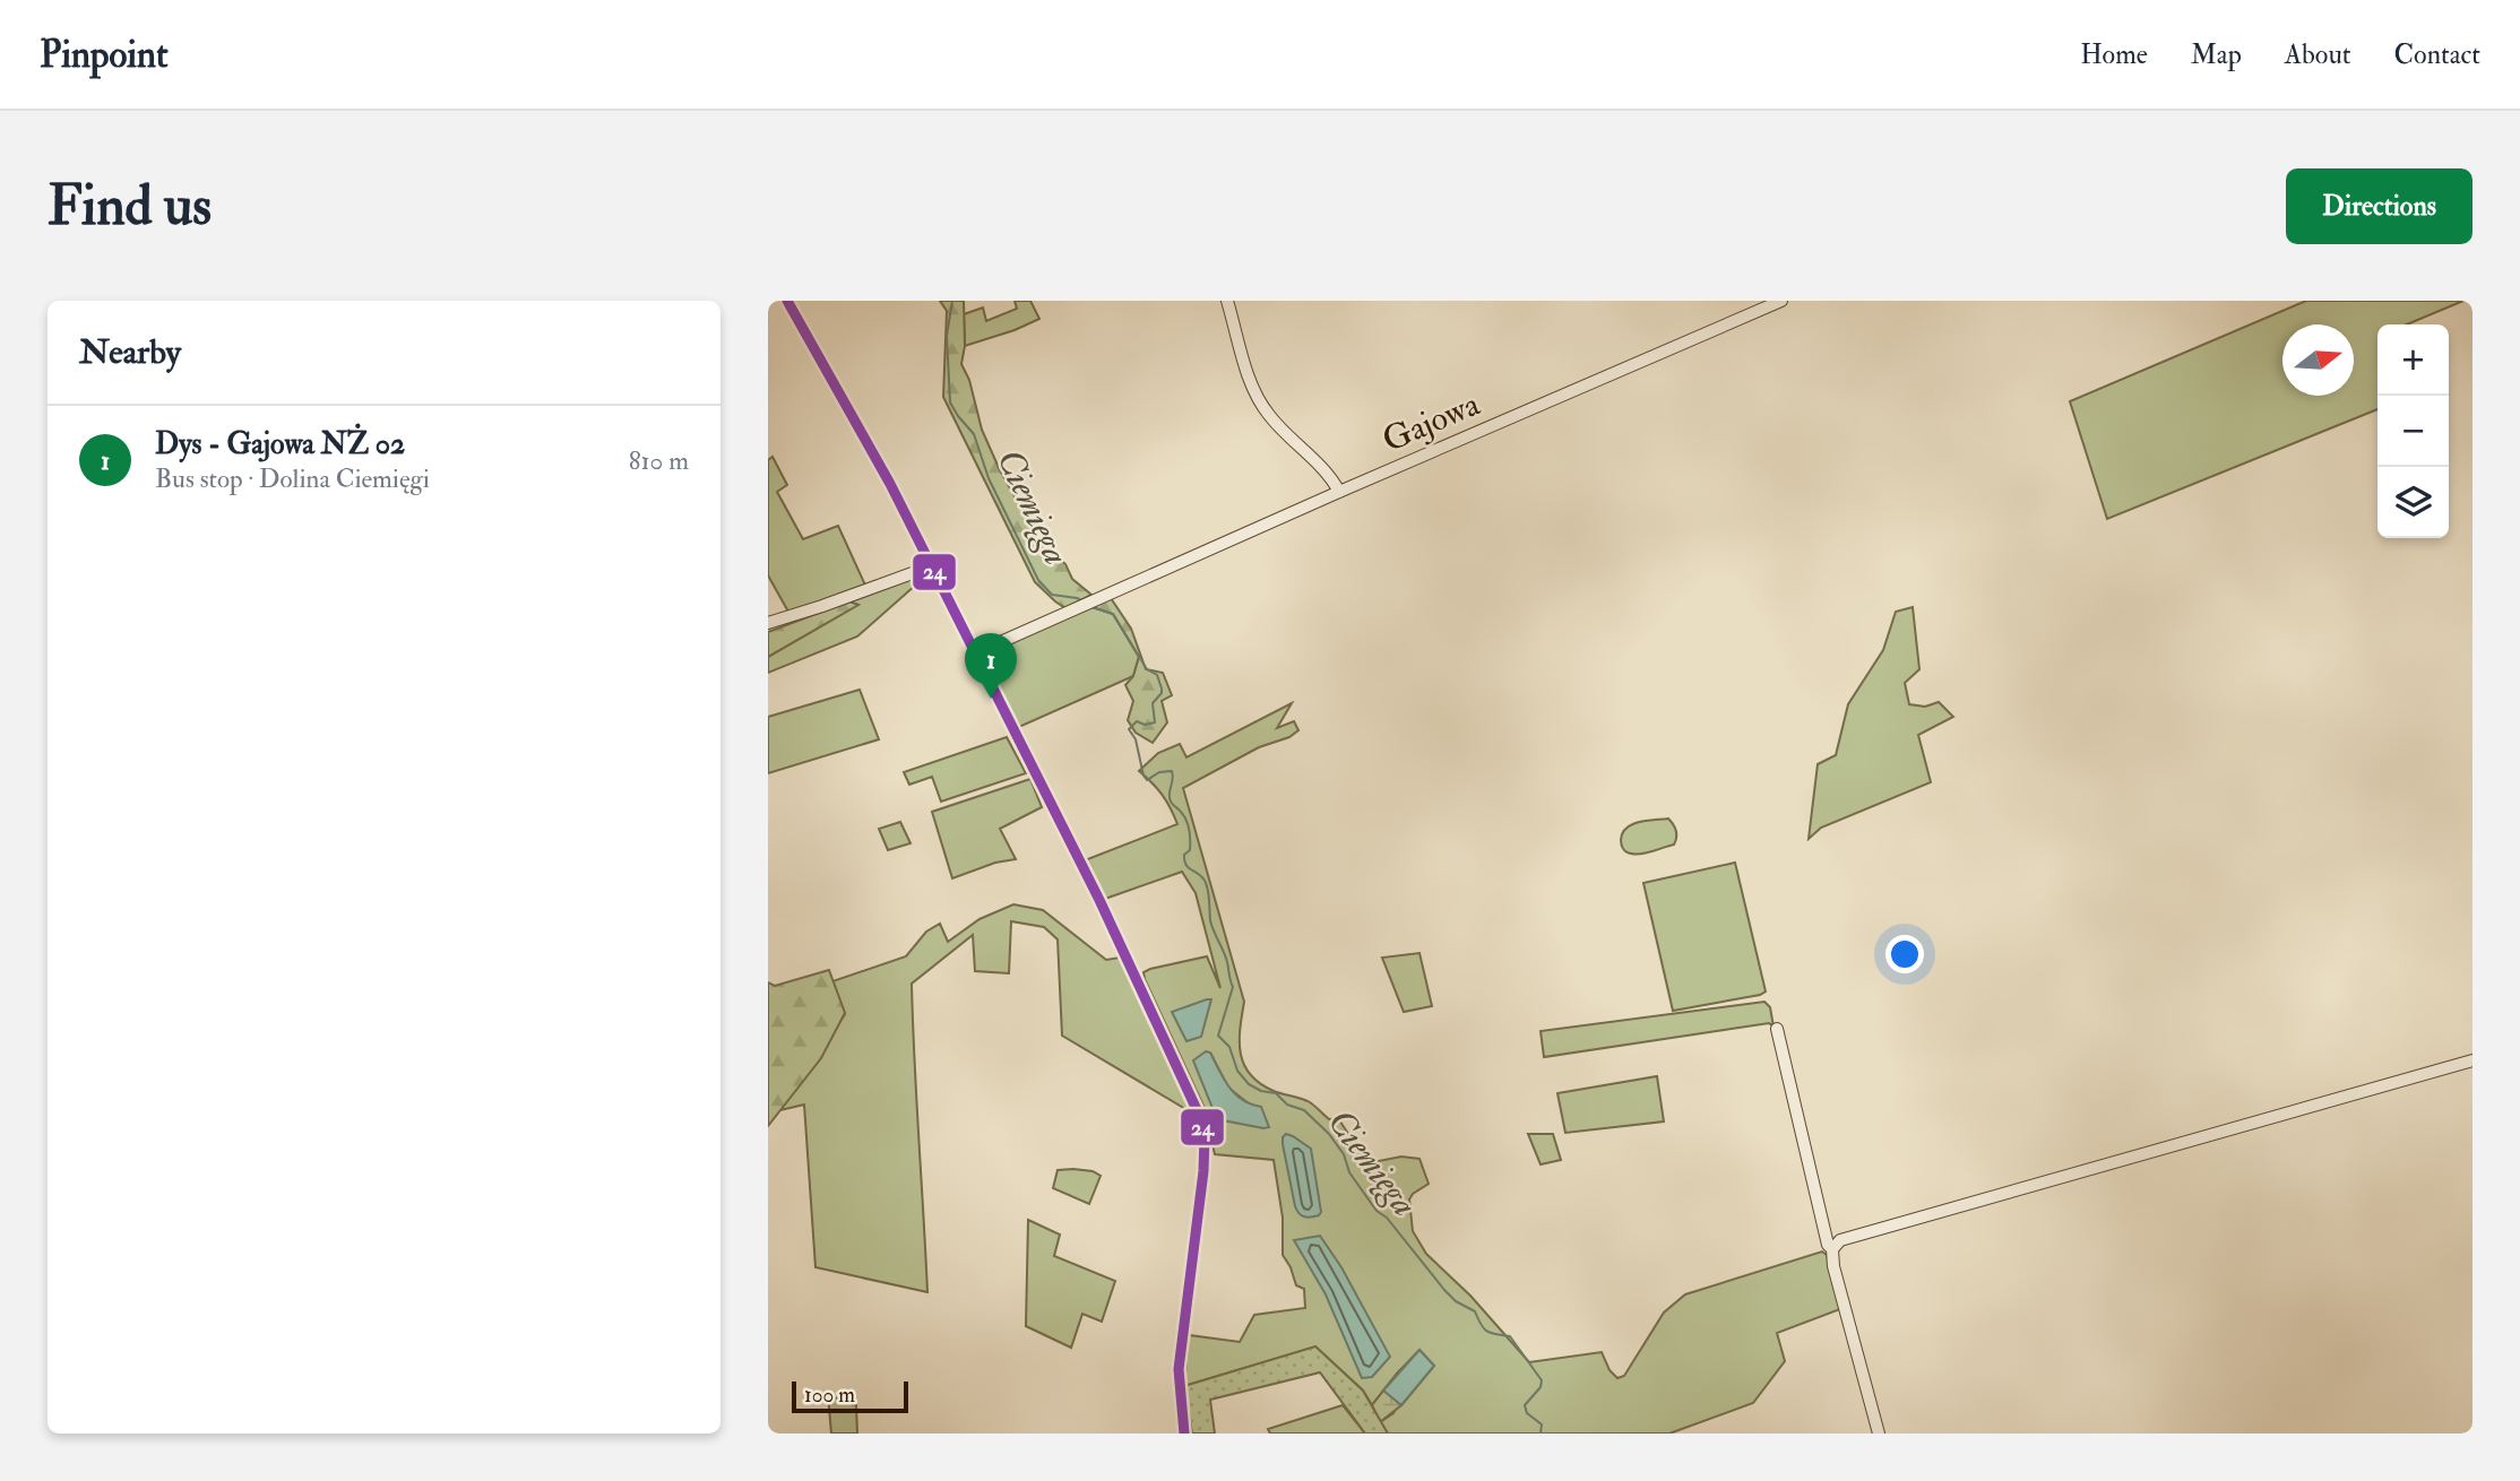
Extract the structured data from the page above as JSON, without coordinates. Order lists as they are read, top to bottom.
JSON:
{
  "streets": {
    "street": ["Gajowa"]
  },
  "water": ["Ciemięga"],
  "lines": ["transit line 24"],
  "scale_bar": "100 m",
  "north": "right",
  "page": {
    "header": "Pinpoint",
    "nav": [
      "Home",
      "Map",
      "About",
      "Contact"
    ],
    "buttons": "Directions",
    "title": "Find us",
    "heading": "Nearby",
    "map_buttons": ["+", "−"],
    "list": [
      {
        "mark": "1",
        "name": "Dys - Gajowa NŻ 02",
        "note": "Bus stop · Dolina Ciemięgi",
        "value": "810 m"
      }
    ],
    "pins": "1",
    "scale": "100 m"
  }
}
